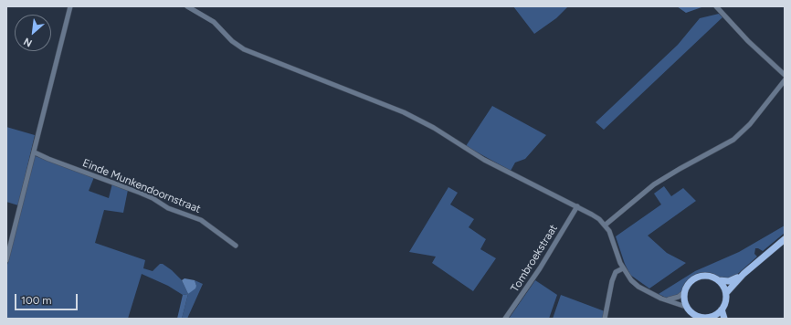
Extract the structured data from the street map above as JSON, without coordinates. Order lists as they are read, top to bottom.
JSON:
{
  "streets": {
    "street": ["Einde Munkendoornstraat", "Tombroekstraat"]
  },
  "scale_bar": "100 m",
  "north": "bottom left"
}
